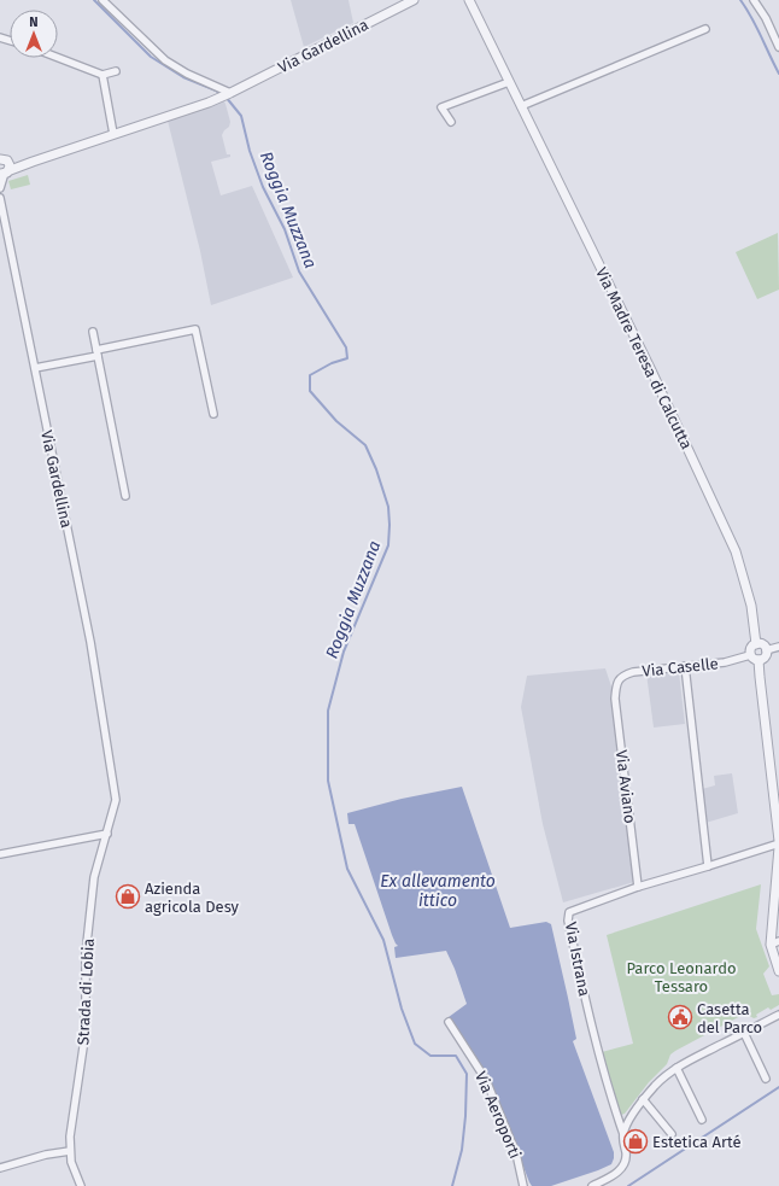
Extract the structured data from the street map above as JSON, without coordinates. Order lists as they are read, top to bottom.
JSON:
{
  "streets": {
    "street": [
      "Via Gardellina",
      "Via Madre Teresa di Calcutta",
      "Via Caselle",
      "Via Aviano",
      "Via Istrana",
      "Strada di Lobia",
      "Via Aeroporti"
    ]
  },
  "crossings": [
    ["Via Gardellina", "Strada di Lobia"],
    ["Via Madre Teresa di Calcutta", "Via Caselle"],
    ["Via Caselle", "Via Aviano"],
    ["Via Aviano", "Via Istrana"]
  ],
  "water": ["Roggia Muzzana", "Ex allevamento ittico"],
  "parks": ["Parco Leonardo Tessaro"],
  "places": {
    "shop": ["Azienda agricola Desy", "Estetica Arté"],
    "public building": ["Casetta del Parco"]
  },
  "north": "top"
}
